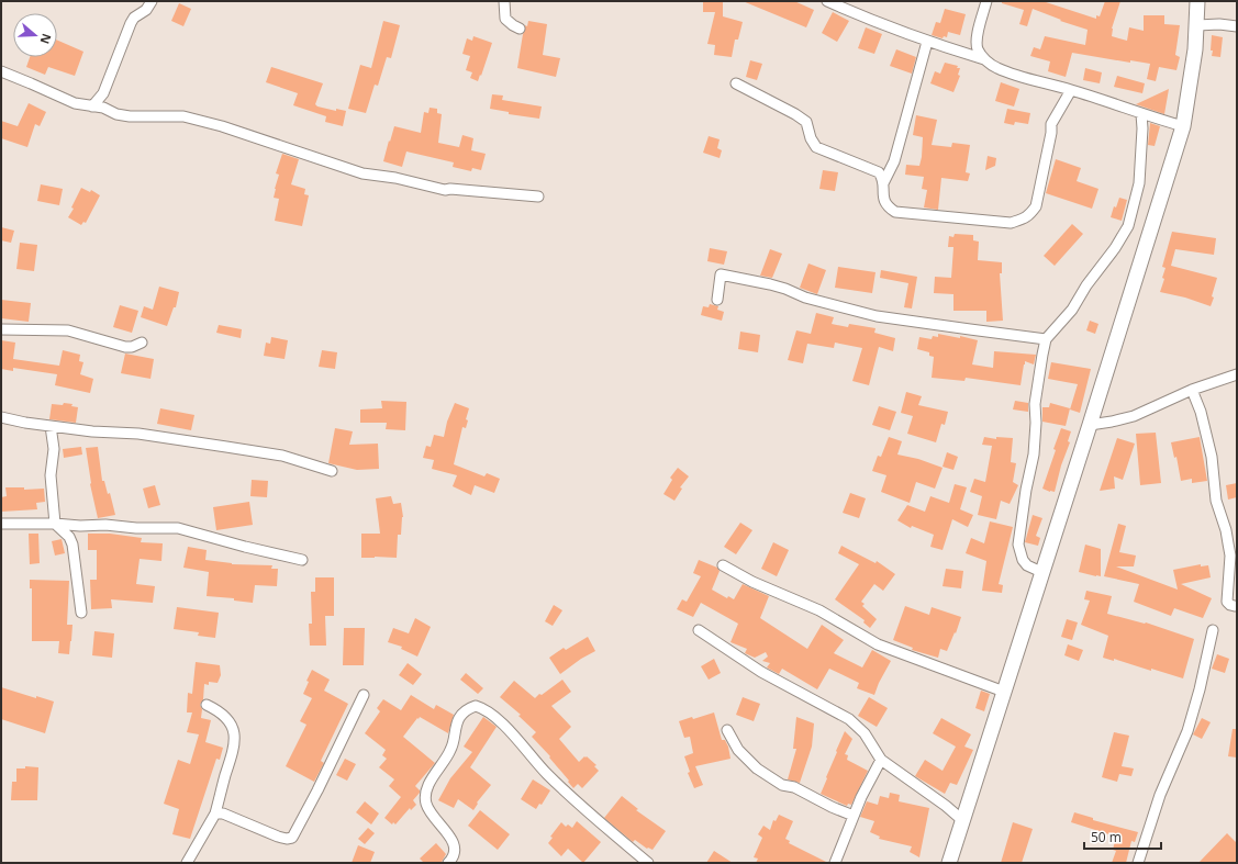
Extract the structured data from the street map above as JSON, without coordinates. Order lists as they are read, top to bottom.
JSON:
{
  "scale_bar": "50 m",
  "north": "right"
}
